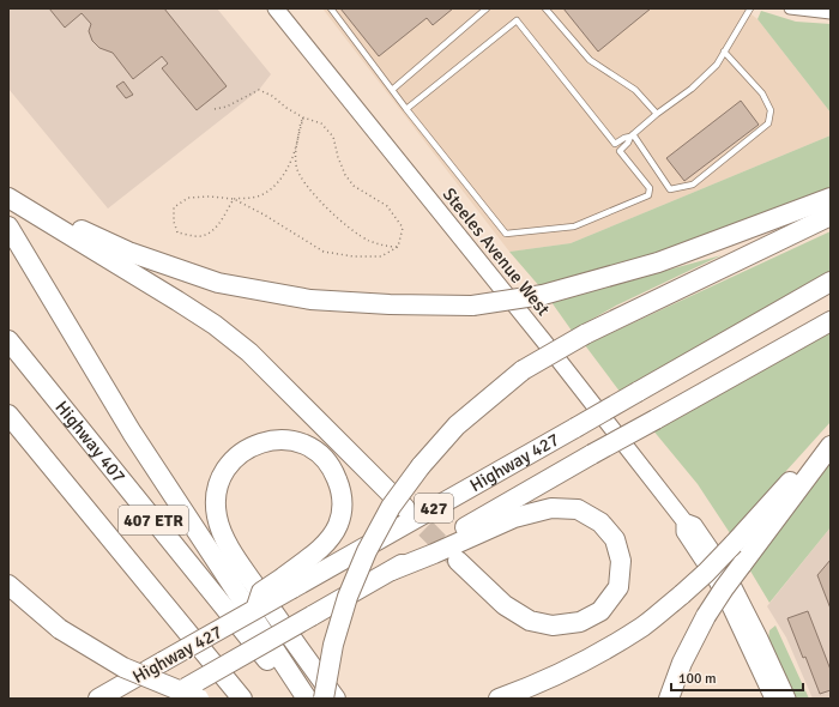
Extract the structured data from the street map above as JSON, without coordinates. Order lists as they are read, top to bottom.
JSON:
{
  "streets": {
    "highway": [
      "Highway 407",
      "Highway 427",
      "427",
      "407 ETR"
    ],
    "main road": ["Steeles Avenue West"]
  },
  "scale_bar": "100 m"
}
